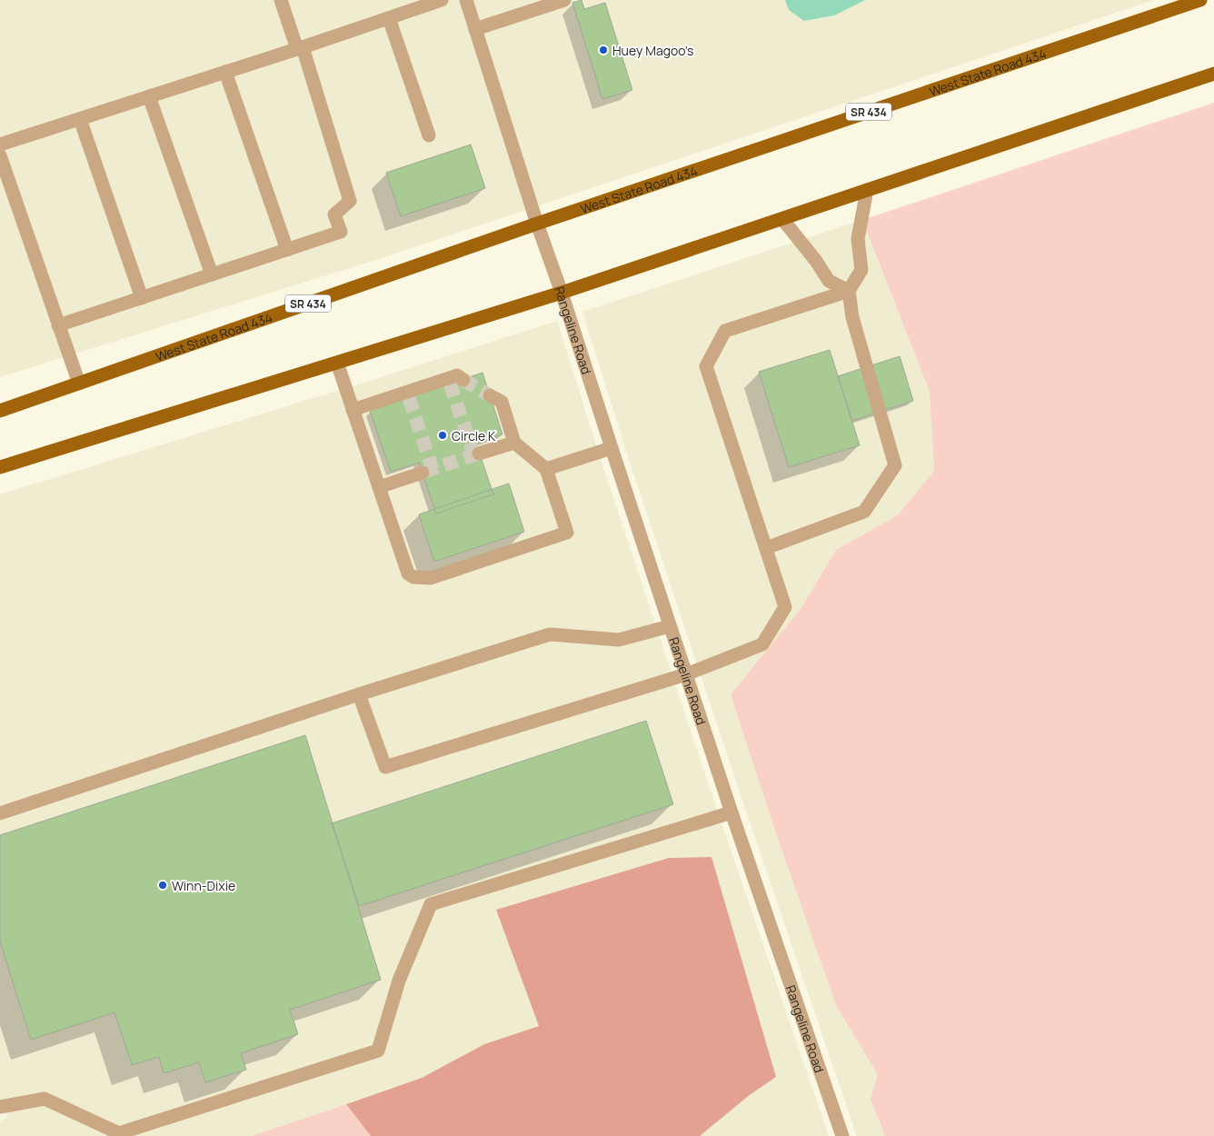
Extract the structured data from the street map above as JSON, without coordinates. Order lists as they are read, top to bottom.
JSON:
{
  "streets": {
    "main road": ["West State Road 434", "SR 434"],
    "street": ["Rangeline Road"]
  },
  "crossings": [
    ["West State Road 434", "SR 434"],
    ["West State Road 434", "Rangeline Road"]
  ],
  "places": ["Huey Magoo's", "Circle K", "Winn-Dixie"]
}
